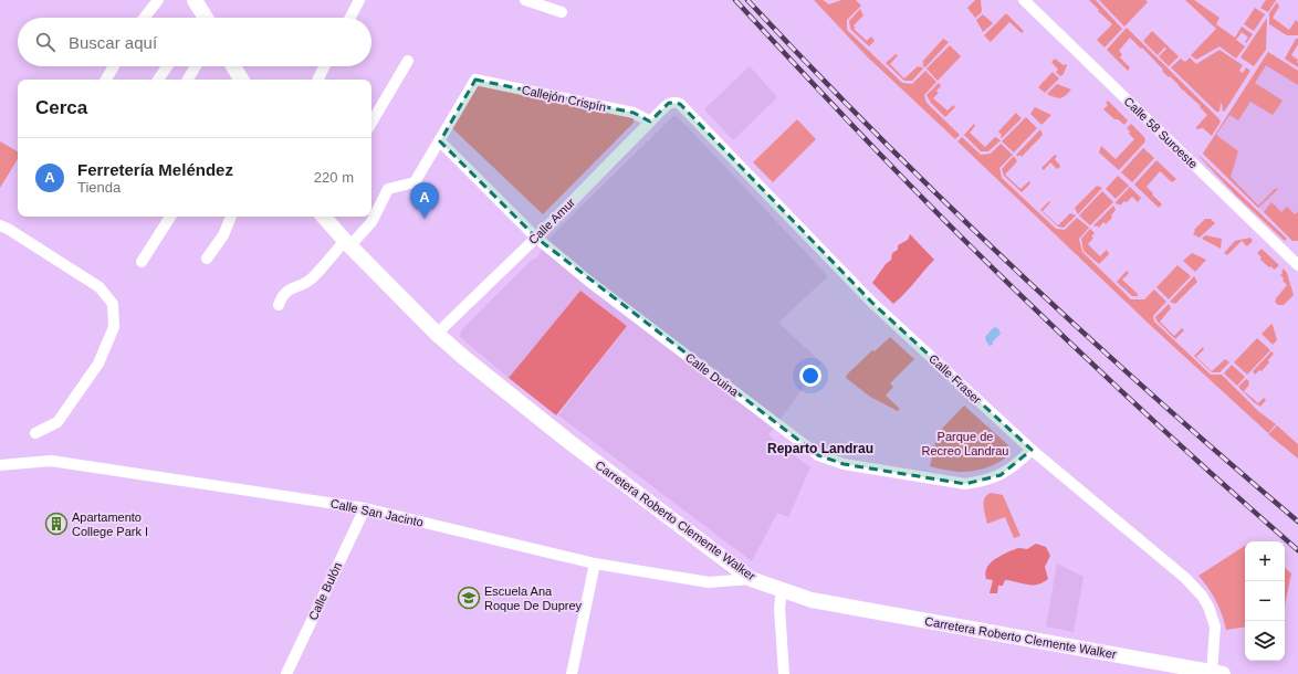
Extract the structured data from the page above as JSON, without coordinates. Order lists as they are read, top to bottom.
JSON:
{
  "streets": {
    "main road": ["Carretera Roberto Clemente Walker"],
    "street": [
      "Callejón Crispín",
      "Calle 58 Suroeste",
      "Calle Amur",
      "Calle Duina",
      "Calle Fraser",
      "Calle San Jacinto",
      "Calle Bulón"
    ]
  },
  "crossings": [
    ["Callejón Crispín", "Calle Amur"],
    ["Callejón Crispín", "Calle Duina"],
    ["Calle Amur", "Calle Duina"],
    ["Calle Amur", "Calle Fraser"],
    ["Calle Amur", "Carretera Roberto Clemente Walker"],
    ["Calle Duina", "Calle Fraser"],
    ["Calle Fraser", "Carretera Roberto Clemente Walker"],
    ["Calle San Jacinto", "Carretera Roberto Clemente Walker"],
    ["Calle San Jacinto", "Calle Bulón"]
  ],
  "districts": ["Reparto Landrau"],
  "parks": ["Parque de Recreo Landrau"],
  "places": {
    "building": ["Apartamento College Park I"],
    "school or university": ["Escuela Ana Roque De Duprey"]
  },
  "page": {
    "search": "Buscar aquí",
    "heading": "Cerca",
    "list": [
      {
        "mark": "A",
        "name": "Ferretería Meléndez",
        "note": "Tienda",
        "value": "220 m"
      }
    ],
    "pins": "A",
    "map_buttons": ["+", "−"]
  }
}
